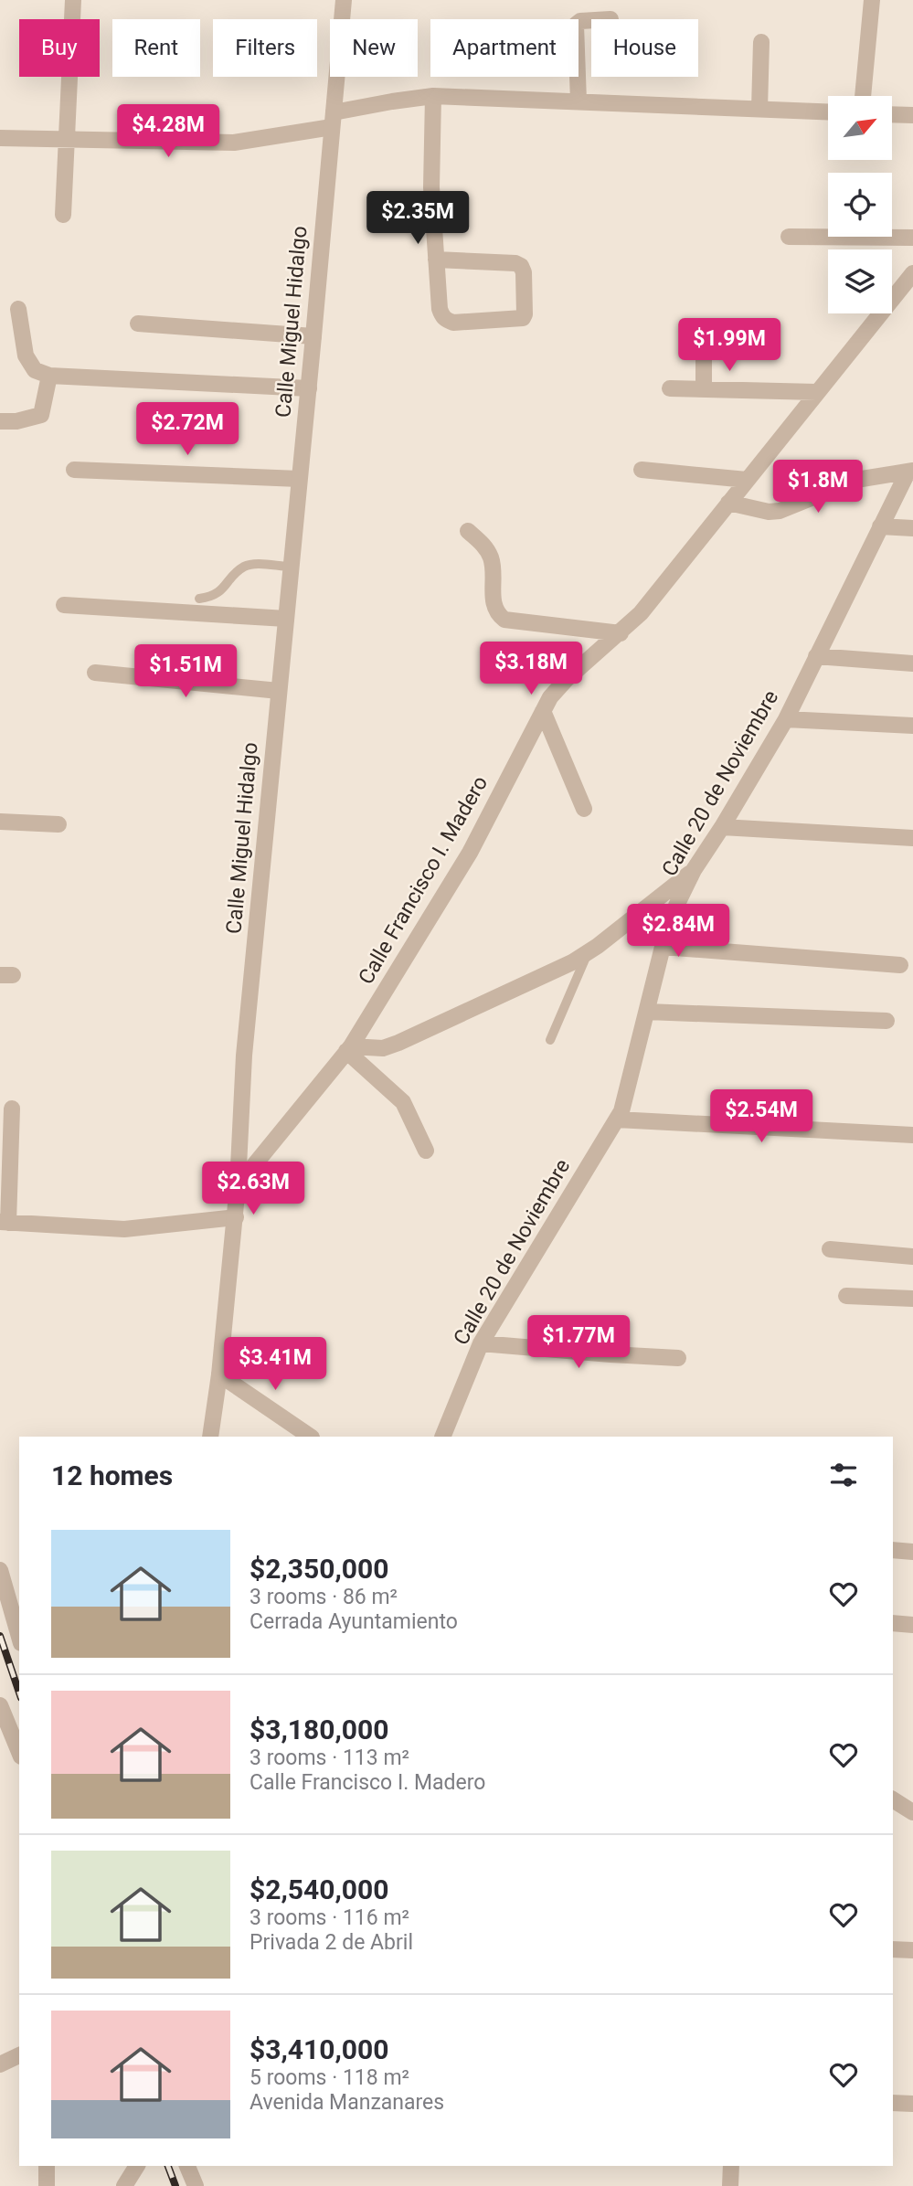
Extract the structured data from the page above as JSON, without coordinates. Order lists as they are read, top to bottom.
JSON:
{
  "streets": {
    "street": ["Calle Miguel Hidalgo", "Calle 20 de Noviembre", "Calle Francisco I. Madero"]
  },
  "crossings": [
    ["Calle Miguel Hidalgo", "Calle Francisco I. Madero"]
  ],
  "north": "top right",
  "page": {
    "chip": [
      "Buy",
      "Rent",
      "Filters",
      "New",
      "Apartment",
      "House"
    ],
    "price": [
      "$4.28M",
      "$2.35M",
      "$1.99M",
      "$2.72M",
      "$1.8M",
      "$3.18M",
      "$1.51M",
      "$2.84M",
      "$2.54M",
      "$2.63M",
      "$1.77M",
      "$3.41M"
    ],
    "heading": "12 homes",
    "list": [
      {
        "name": "$2,350,000",
        "note": "3 rooms · 86 m² · Cerrada Ayuntamiento"
      },
      {
        "name": "$3,180,000",
        "note": "3 rooms · 113 m² · Calle Francisco I. Madero"
      },
      {
        "name": "$2,540,000",
        "note": "3 rooms · 116 m² · Privada 2 de Abril"
      },
      {
        "name": "$3,410,000",
        "note": "5 rooms · 118 m² · Avenida Manzanares"
      }
    ]
  }
}
